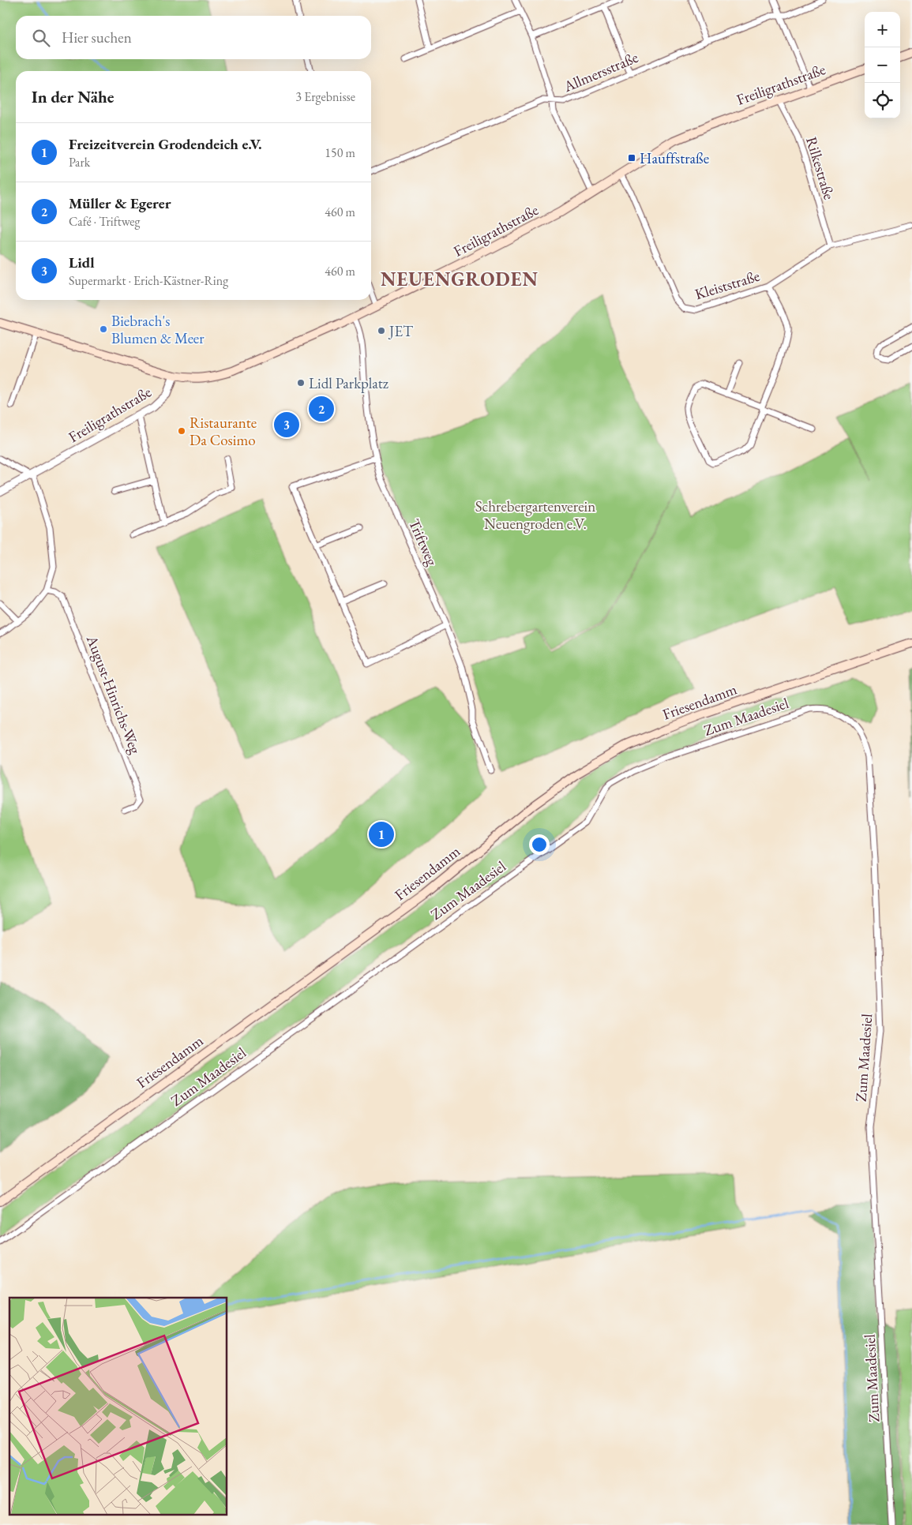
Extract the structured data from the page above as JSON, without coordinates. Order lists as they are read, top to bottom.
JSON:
{
  "streets": {
    "main road": ["Freiligrathstraße", "Friesendamm"],
    "street": [
      "Allmersstraße",
      "Rilkestraße",
      "Kleiststraße",
      "Triftweg",
      "August-Hinrichs-Weg",
      "Zum Maadesiel"
    ]
  },
  "crossings": [
    ["Freiligrathstraße", "Rilkestraße"],
    ["Freiligrathstraße", "Kleiststraße"],
    ["Freiligrathstraße", "Triftweg"],
    ["Rilkestraße", "Kleiststraße"]
  ],
  "districts": ["NEUENGRODEN"],
  "parks": ["Schrebergartenverein Neuengroden e.V."],
  "places": {
    "transit": ["Hauffstraße"],
    "other": [
      "Biebrach's Blumen & Meer",
      "JET",
      "Lidl Parkplatz",
      "Ristaurante Da Cosimo"
    ]
  },
  "page": {
    "map_buttons": ["+", "−"],
    "search": "Hier suchen",
    "heading": ["In der Nähe", "3 Ergebnisse"],
    "list": [
      {
        "mark": "1",
        "name": "Freizeitverein Grodendeich e.V.",
        "note": "Park",
        "value": "150 m"
      },
      {
        "mark": "2",
        "name": "Müller & Egerer",
        "note": "Café · Triftweg",
        "value": "460 m"
      },
      {
        "mark": "3",
        "name": "Lidl",
        "note": "Supermarkt · Erich-Kästner-Ring",
        "value": "460 m"
      }
    ],
    "pins": ["2", "3", "1"]
  }
}
